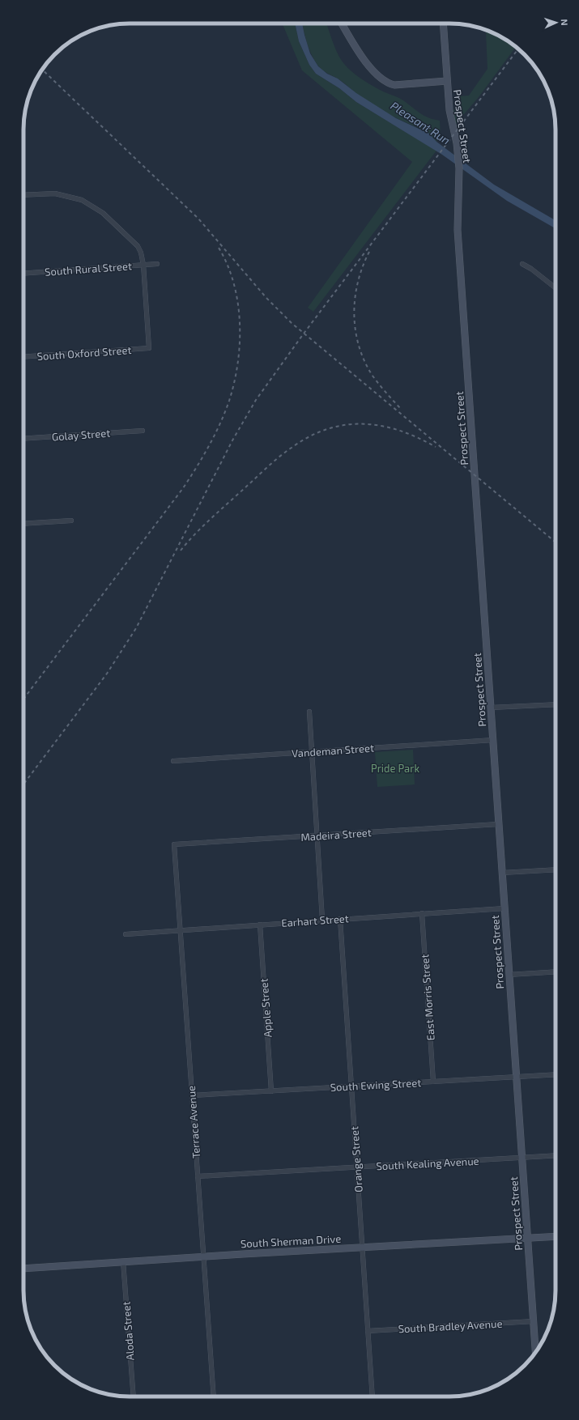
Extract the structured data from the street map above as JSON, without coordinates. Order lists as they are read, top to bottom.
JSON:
{
  "streets": {
    "main road": ["Prospect Street", "South Sherman Drive"],
    "street": [
      "South Rural Street",
      "South Oxford Street",
      "Golay Street",
      "Vandeman Street",
      "Madeira Street",
      "Earhart Street",
      "East Morris Street",
      "Apple Street",
      "South Ewing Street",
      "Terrace Avenue",
      "Orange Street",
      "South Kealing Avenue",
      "South Bradley Avenue",
      "Aloda Street"
    ]
  },
  "crossings": [
    ["Prospect Street", "Vandeman Street"],
    ["Prospect Street", "Madeira Street"],
    ["Prospect Street", "Earhart Street"],
    ["Prospect Street", "South Ewing Street"],
    ["Prospect Street", "South Kealing Avenue"],
    ["Prospect Street", "South Sherman Drive"],
    ["Prospect Street", "South Bradley Avenue"],
    ["South Rural Street", "South Oxford Street"],
    ["Madeira Street", "Terrace Avenue"],
    ["Earhart Street", "East Morris Street"],
    ["Earhart Street", "Apple Street"],
    ["Earhart Street", "Terrace Avenue"],
    ["Earhart Street", "Orange Street"],
    ["East Morris Street", "South Ewing Street"],
    ["Apple Street", "South Ewing Street"],
    ["South Ewing Street", "Terrace Avenue"],
    ["South Ewing Street", "Orange Street"],
    ["Terrace Avenue", "South Kealing Avenue"],
    ["Terrace Avenue", "South Sherman Drive"],
    ["Orange Street", "South Kealing Avenue"],
    ["Orange Street", "South Sherman Drive"],
    ["Orange Street", "South Bradley Avenue"],
    ["South Sherman Drive", "Aloda Street"]
  ],
  "water": ["Pleasant Run"],
  "parks": ["Pride Park"],
  "north": "right"
}
